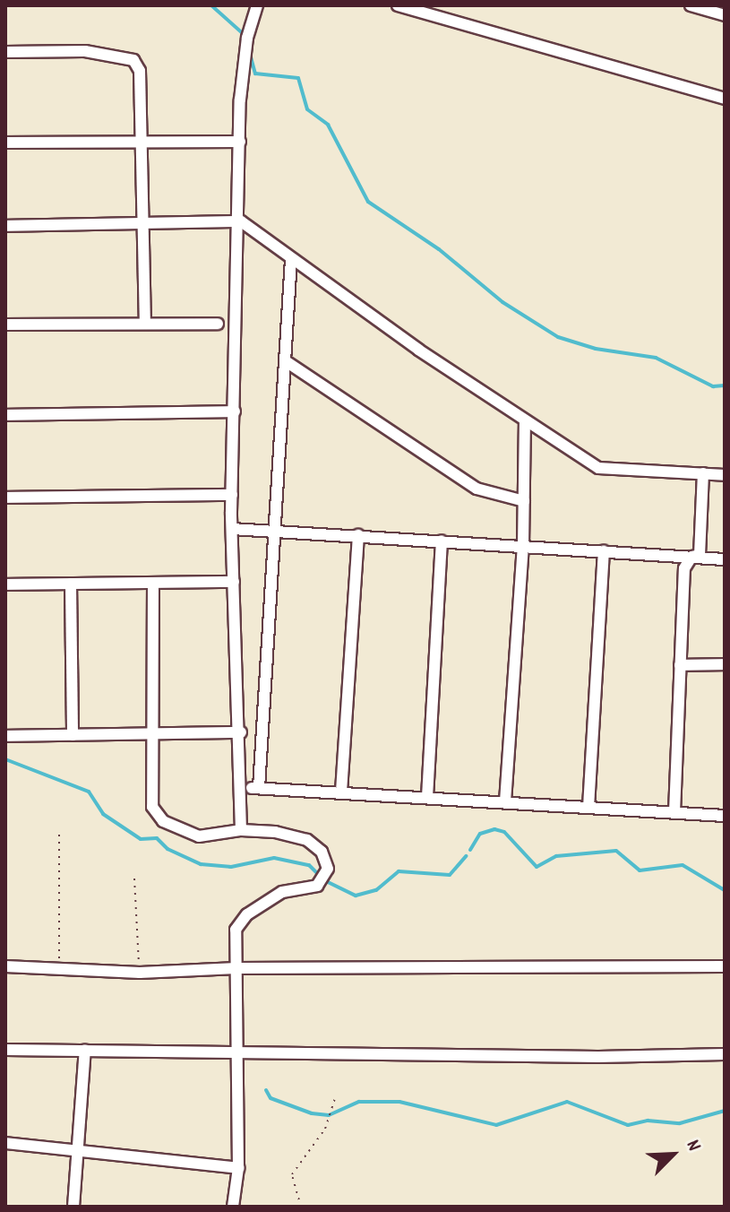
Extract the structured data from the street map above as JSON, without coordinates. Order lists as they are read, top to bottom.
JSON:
{
  "north": "top right"
}
